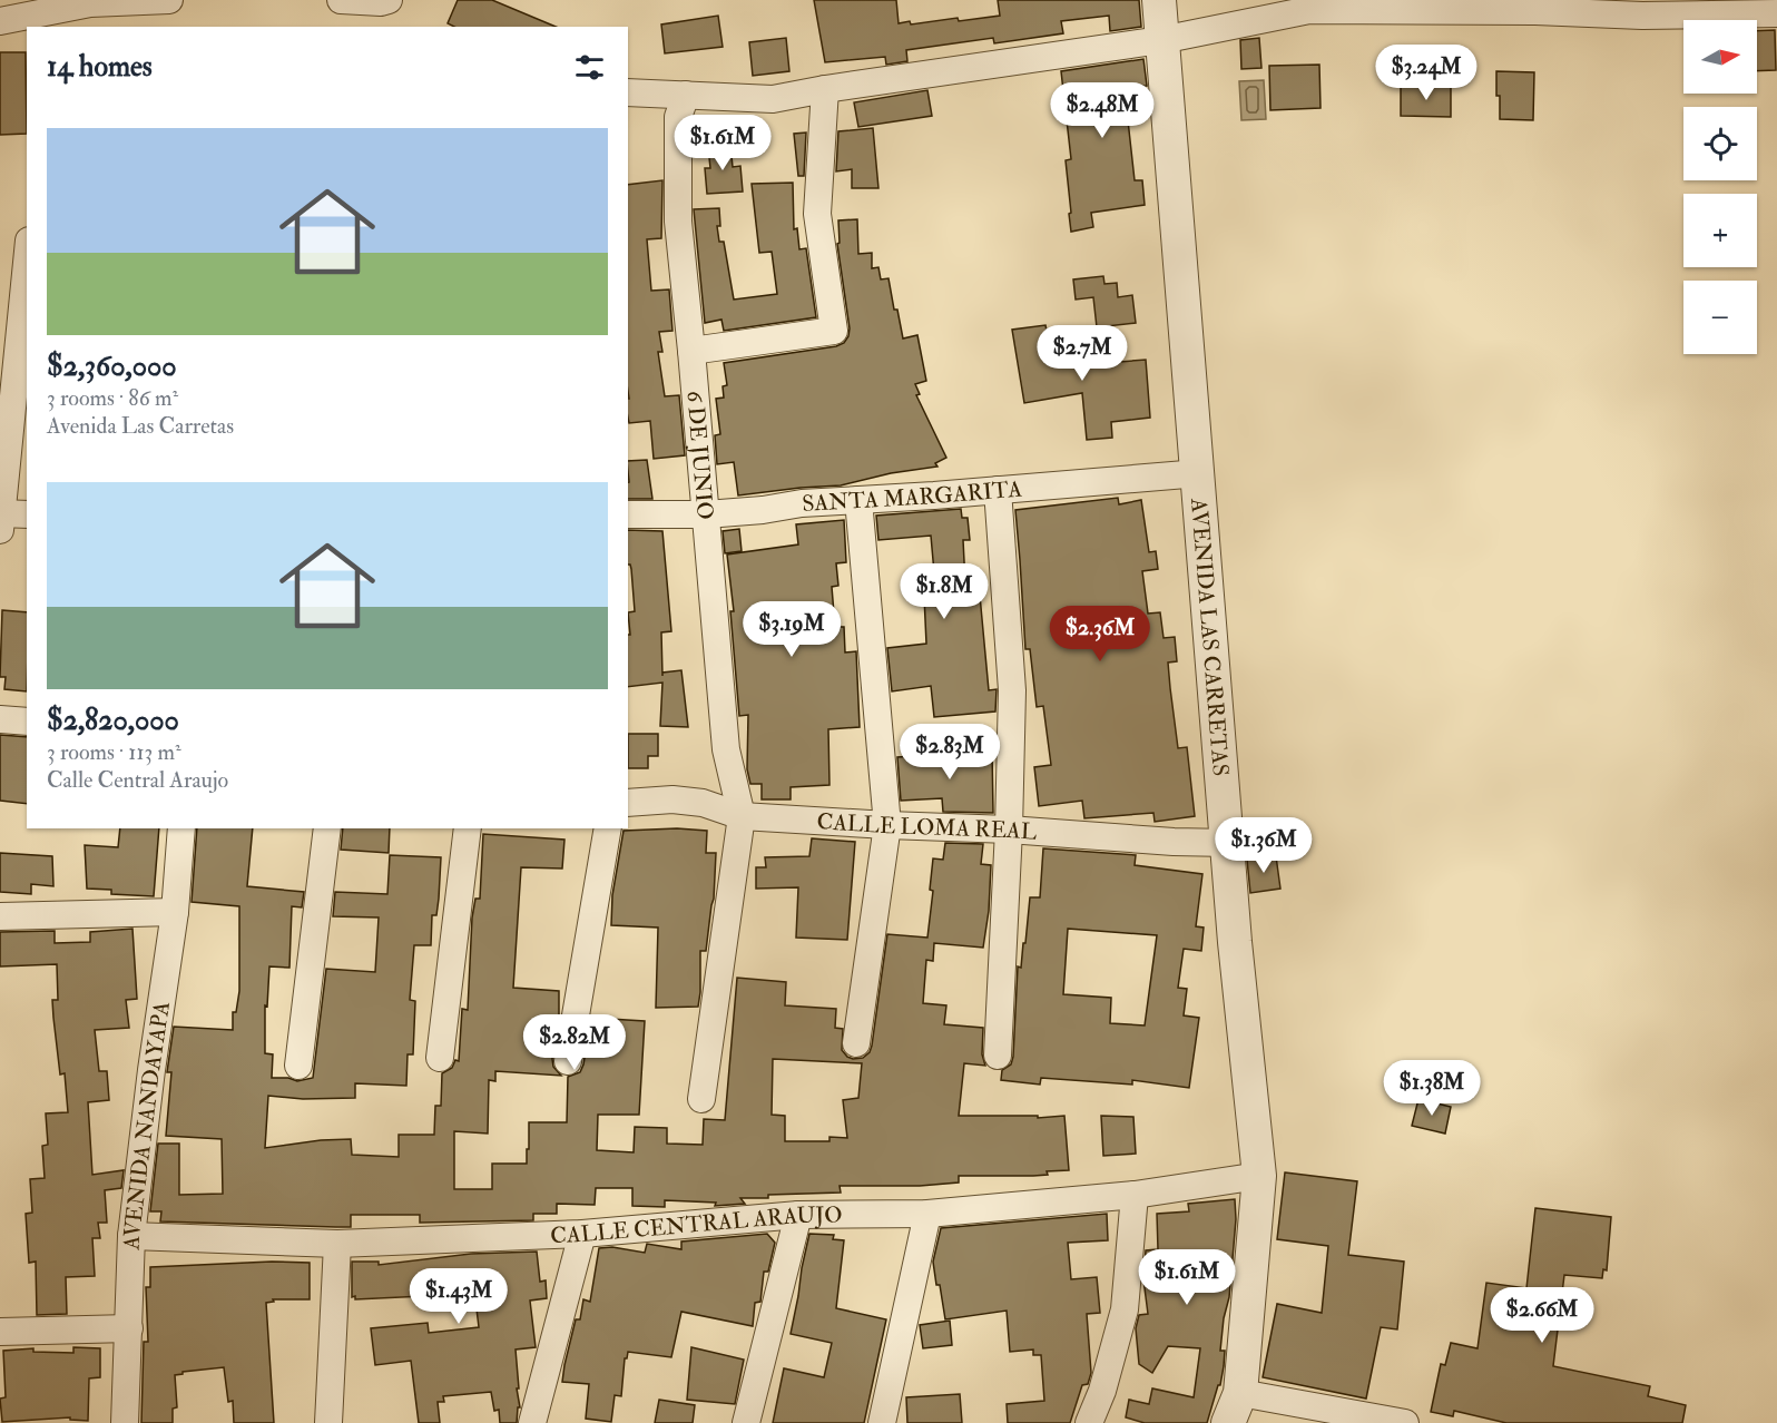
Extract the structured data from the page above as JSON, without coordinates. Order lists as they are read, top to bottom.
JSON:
{
  "streets": {
    "street": [
      "6 DE JUNIO",
      "SANTA MARGARITA",
      "AVENIDA LAS CARRETAS",
      "CALLE LOMA REAL",
      "AVENIDA NANDAYAPA",
      "CALLE CENTRAL ARAUJO"
    ]
  },
  "crossings": [
    ["6 DE JUNIO", "SANTA MARGARITA"],
    ["6 DE JUNIO", "CALLE LOMA REAL"],
    ["SANTA MARGARITA", "AVENIDA LAS CARRETAS"],
    ["AVENIDA LAS CARRETAS", "CALLE LOMA REAL"],
    ["AVENIDA LAS CARRETAS", "CALLE CENTRAL ARAUJO"],
    ["AVENIDA NANDAYAPA", "CALLE CENTRAL ARAUJO"]
  ],
  "north": "right",
  "page": {
    "map_buttons": ["+", "−"],
    "heading": "14 homes",
    "price": [
      "$3.24M",
      "$2.48M",
      "$1.61M",
      "$2.7M",
      "$1.8M",
      "$3.19M",
      "$2.36M",
      "$2.83M",
      "$1.36M",
      "$2.82M",
      "$1.38M",
      "$1.61M",
      "$1.43M",
      "$2.66M"
    ],
    "list": [
      {
        "name": "$2,360,000",
        "note": "3 rooms · 86 m² · Avenida Las Carretas"
      },
      {
        "name": "$2,820,000",
        "note": "3 rooms · 113 m² · Calle Central Araujo"
      }
    ]
  }
}
